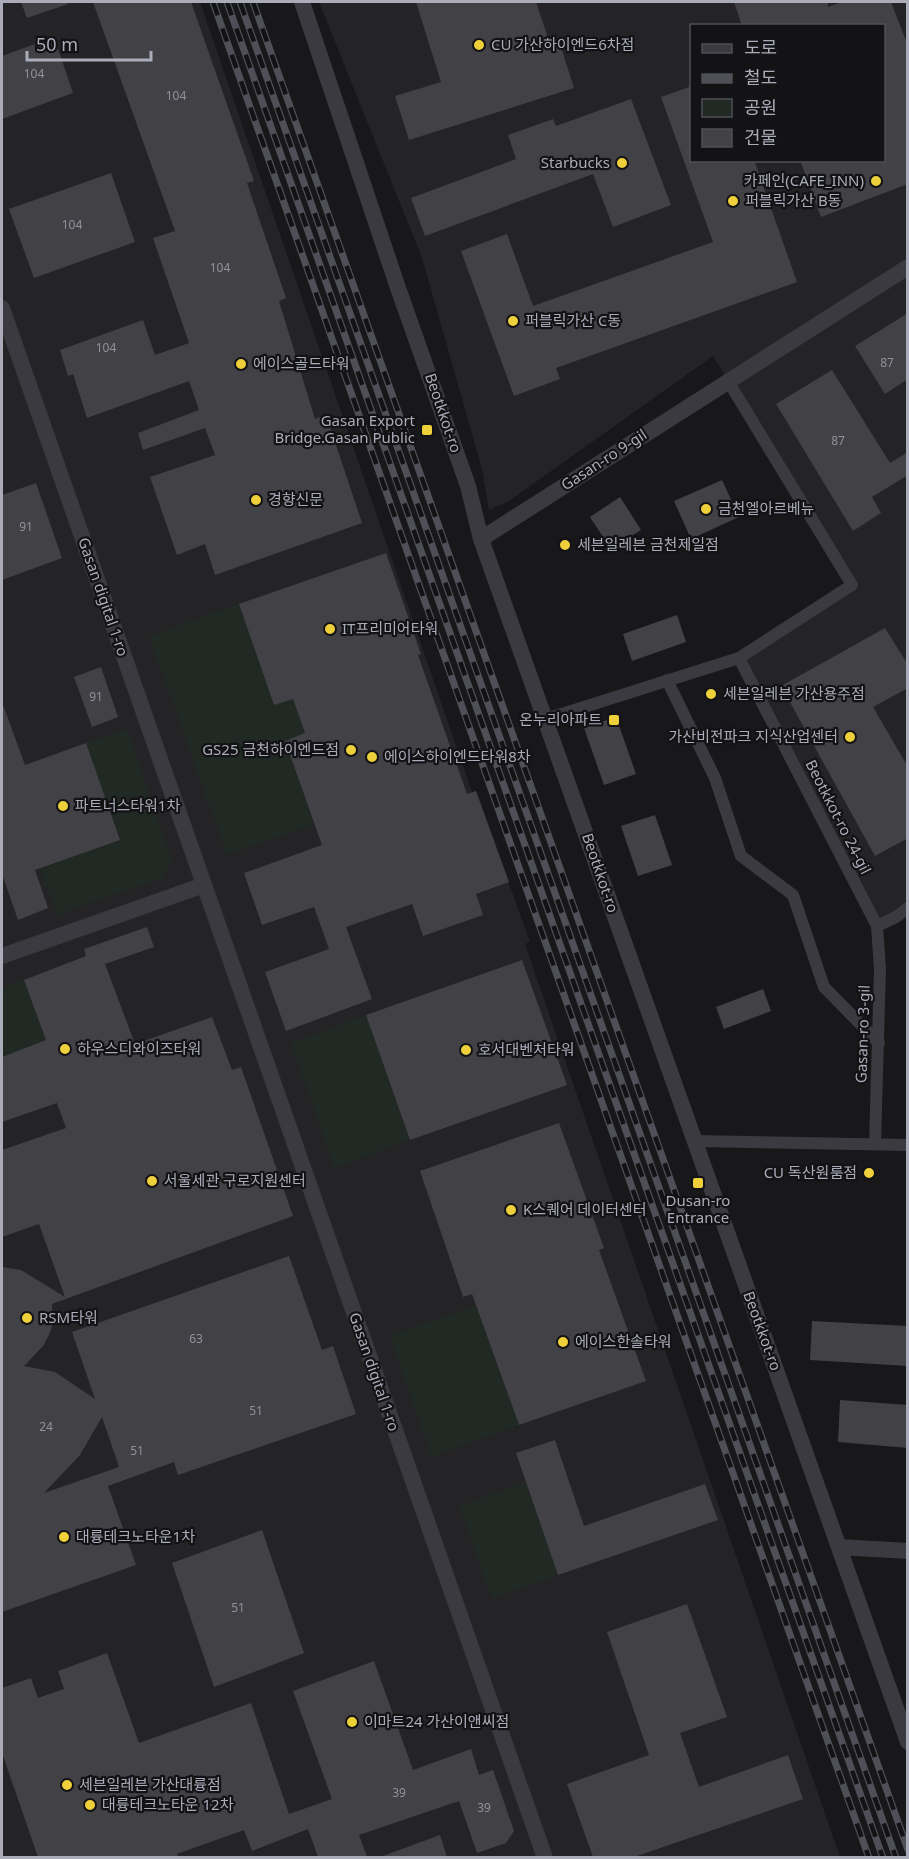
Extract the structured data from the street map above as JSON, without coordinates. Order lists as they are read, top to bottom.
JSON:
{
  "streets": {
    "street": [
      "Beotkkot-ro",
      "Gasan-ro 9-gil",
      "Gasan digital 1-ro",
      "Beotkkot-ro 24-gil",
      "Gasan-ro 3-gil"
    ]
  },
  "crossings": [
    ["Beotkkot-ro", "Gasan-ro 9-gil"],
    ["Beotkkot-ro 24-gil", "Gasan-ro 3-gil"]
  ],
  "places": {
    "other": [
      "CU 가산하이엔드6차점",
      "Starbucks",
      "카페인(CAFE_INN)",
      "퍼블릭가산 B동",
      "퍼블릭가산 C동",
      "에이스골드타워",
      "경향신문",
      "금천엘아르베뉴",
      "세븐일레븐 금천제일점",
      "IT프리미어타워",
      "세븐일레븐 가산용주점",
      "가산비전파크 지식산업센터",
      "GS25 금천하이엔드점",
      "에이스하이엔드타워8차",
      "파트너스타워1차",
      "하우스디와이즈타워",
      "호서대벤처타워",
      "CU 독산원룸점",
      "서울세관 구로지원센터",
      "K스퀘어 데이터센터",
      "RSM타워",
      "에이스한솔타워",
      "대륭테크노타운1차",
      "이마트24 가산이앤씨점",
      "세븐일레븐 가산대륭점",
      "대륭테크노타운 12차"
    ],
    "transit": ["Gasan Export Bridge.Gasan Public", "온누리아파트", "Dusan-ro Entrance"]
  },
  "house_numbers": [
    "104",
    "104",
    "104",
    "104",
    "104",
    "87",
    "87",
    "91",
    "91",
    "63",
    "51",
    "24",
    "51",
    "51",
    "39",
    "39"
  ],
  "legend": [
    "도로",
    "철도",
    "공원",
    "건물"
  ],
  "scale_bar": "50 m"
}
